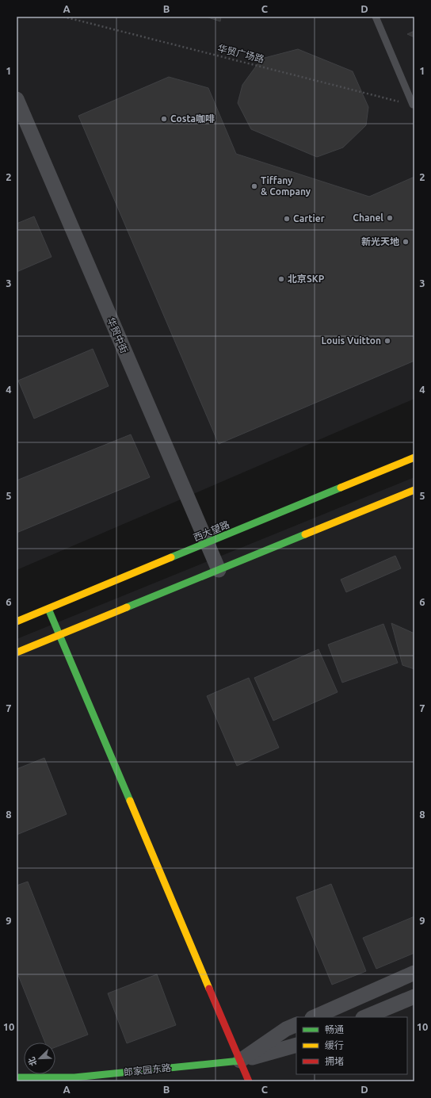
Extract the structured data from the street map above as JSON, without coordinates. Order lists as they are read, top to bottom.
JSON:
{
  "streets": {
    "main road": ["西大望路", "郎家园东路"],
    "street": ["华贸中街"],
    "path": ["华贸广场路"]
  },
  "crossings": [
    ["华贸中街", "西大望路"]
  ],
  "places": [
    "Costa咖啡",
    "Tiffany & Company",
    "Chanel",
    "Cartier",
    "新光天地",
    "北京SKP",
    "Louis Vuitton"
  ],
  "legend": ["畅通", "缓行", "拥堵"],
  "north": "bottom left",
  "grid": {
    "columns": [
      "A",
      "B",
      "C",
      "D"
    ],
    "rows": [
      "1",
      "2",
      "3",
      "4",
      "5",
      "6",
      "7",
      "8",
      "9",
      "10"
    ]
  }
}
